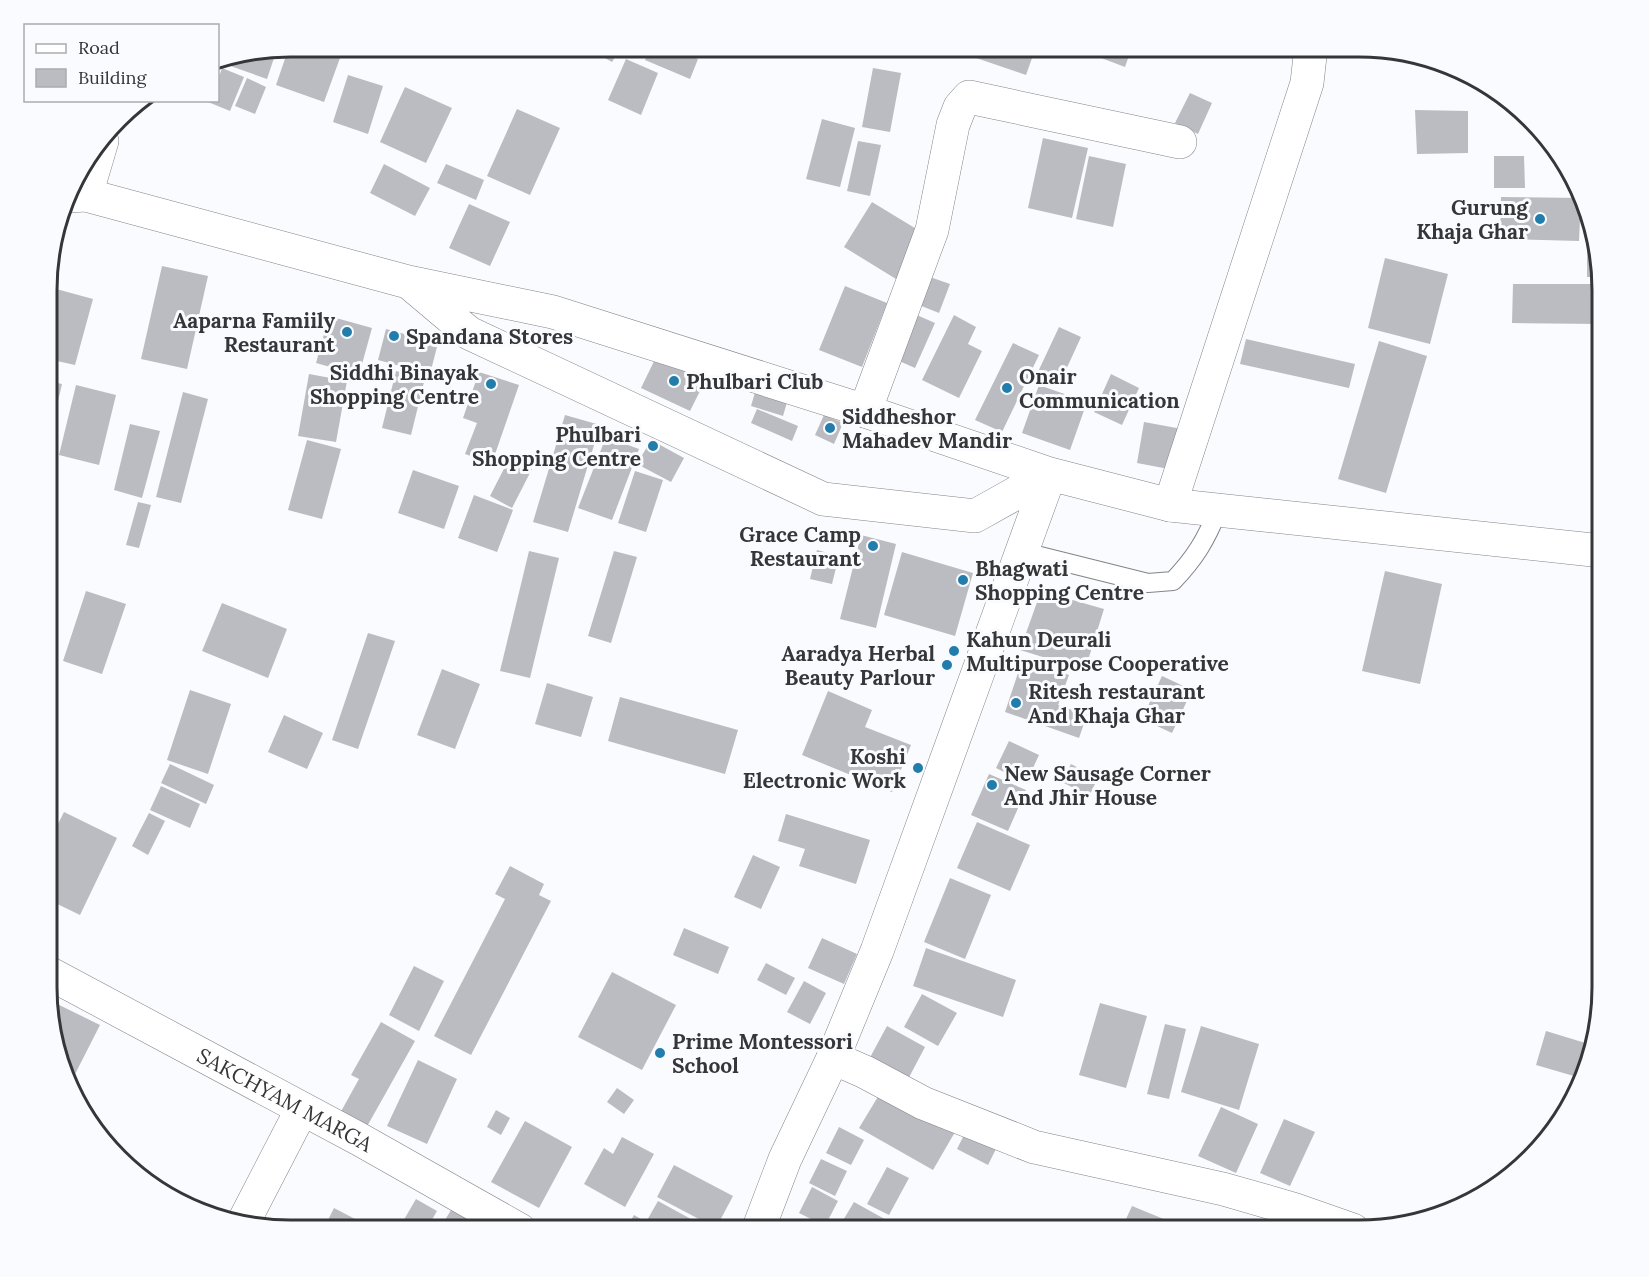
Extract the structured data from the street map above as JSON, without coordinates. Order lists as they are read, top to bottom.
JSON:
{
  "streets": {
    "main road": ["SAKCHYAM MARGA"]
  },
  "places": [
    "Gurung Khaja Ghar",
    "Aaparna Famiily Restaurant",
    "Spandana Stores",
    "Phulbari Club",
    "Siddhi Binayak Shopping Centre",
    "Onair Communication",
    "Siddheshor Mahadev Mandir",
    "Phulbari Shopping Centre",
    "Grace Camp Restaurant",
    "Bhagwati Shopping Centre",
    "Kahun Deurali Multipurpose Cooperative",
    "Aaradya Herbal Beauty Parlour",
    "Ritesh restaurant And Khaja Ghar",
    "Koshi Electronic Work",
    "New Sausage Corner And Jhir House",
    "Prime Montessori School"
  ],
  "legend": ["Road", "Building"]
}
